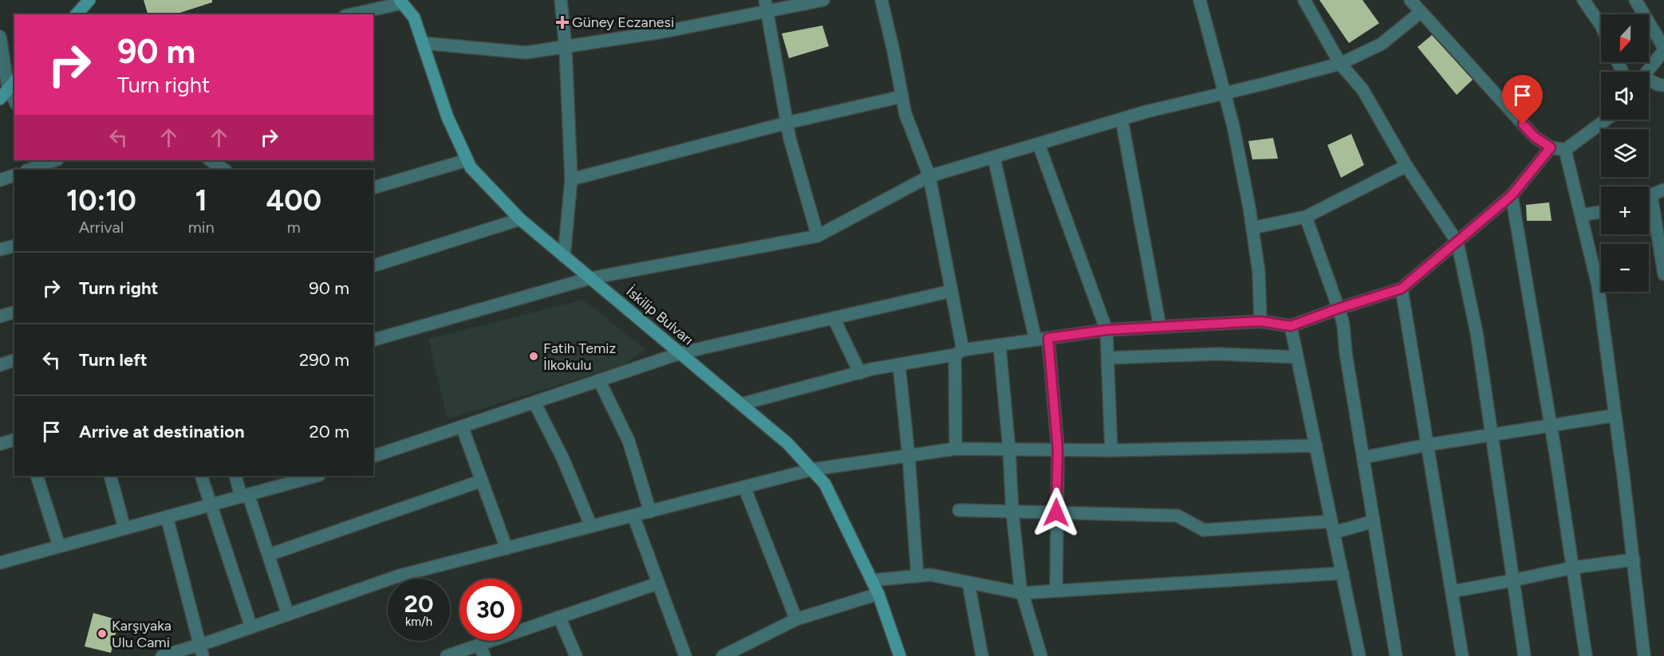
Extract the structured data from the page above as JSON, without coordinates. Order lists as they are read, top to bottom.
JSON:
{
  "streets": {
    "main road": ["İskilip Bulvarı"]
  },
  "places": {
    "health": ["Güney Eczanesi"],
    "other": ["Fatih Temiz İlkokulu", "Karşıyaka Ulu Cami"]
  },
  "north": "bottom",
  "page": {
    "map_buttons": ["+", "−"],
    "turn": ["90 m", "Turn right"],
    "eta": [
      "10:10",
      "Arrival",
      "1",
      "min",
      "400",
      "m"
    ],
    "list": [
      {
        "name": "Turn right",
        "value": "90 m"
      },
      {
        "name": "Turn left",
        "value": "290 m"
      },
      {
        "name": "Arrive at destination",
        "value": "20 m"
      }
    ],
    "speed": "20 km/h",
    "limit": "30"
  }
}
